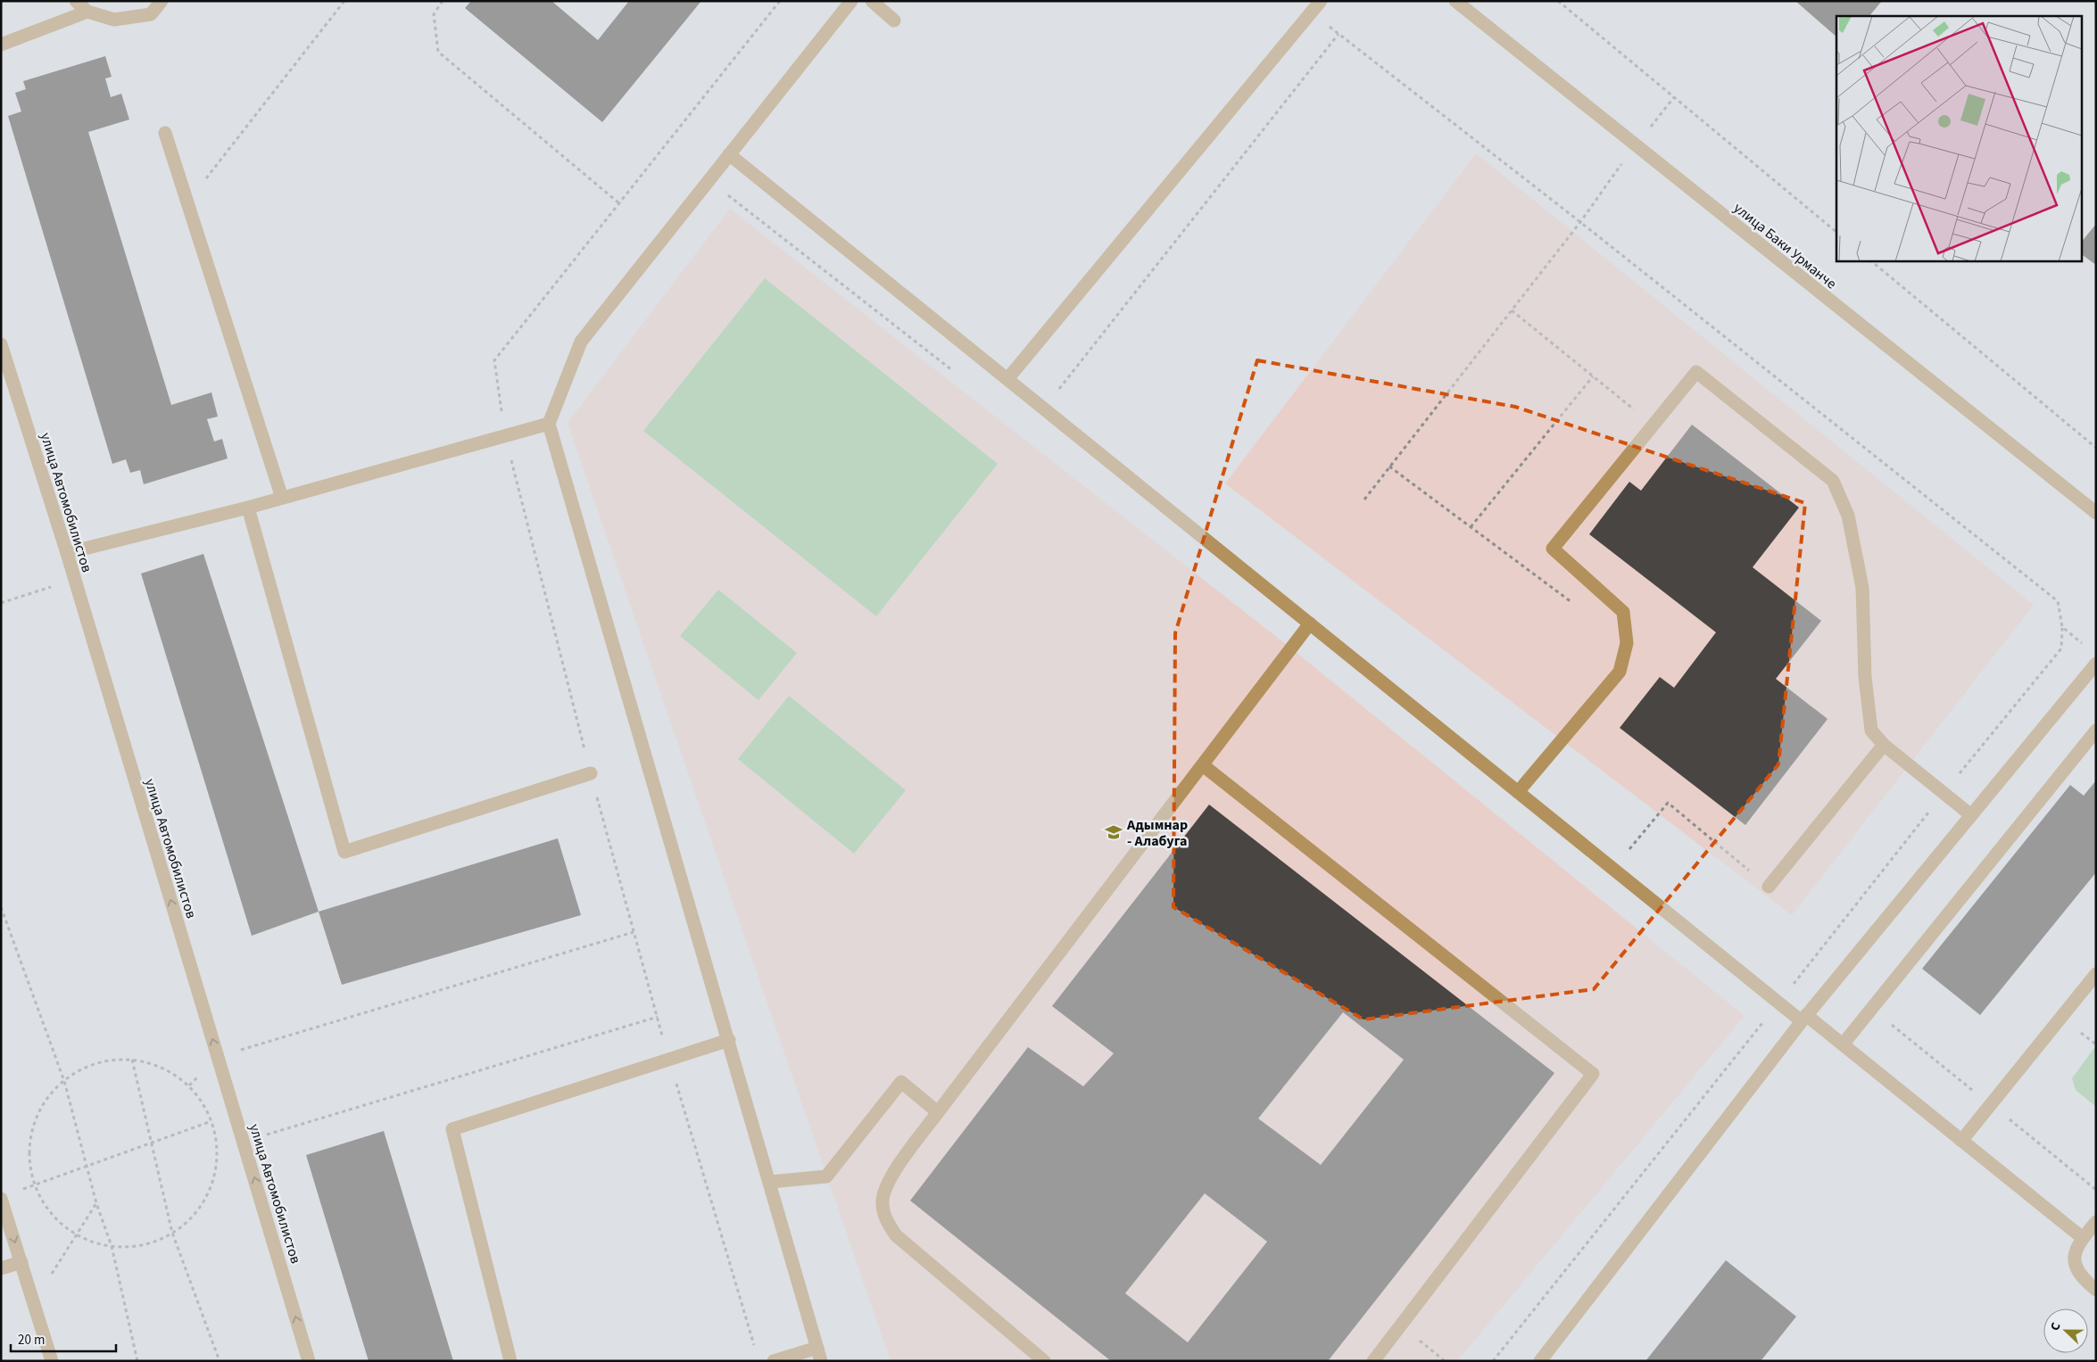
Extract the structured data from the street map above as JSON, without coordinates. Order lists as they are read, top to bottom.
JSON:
{
  "streets": {
    "street": ["улица Баки Урманче", "улица Автомобилистов"]
  },
  "one_way": ["улица Автомобилистов"],
  "places": {
    "school or university": ["Адымнар - Алабуга"]
  },
  "scale_bar": "20 m",
  "north": "left"
}
